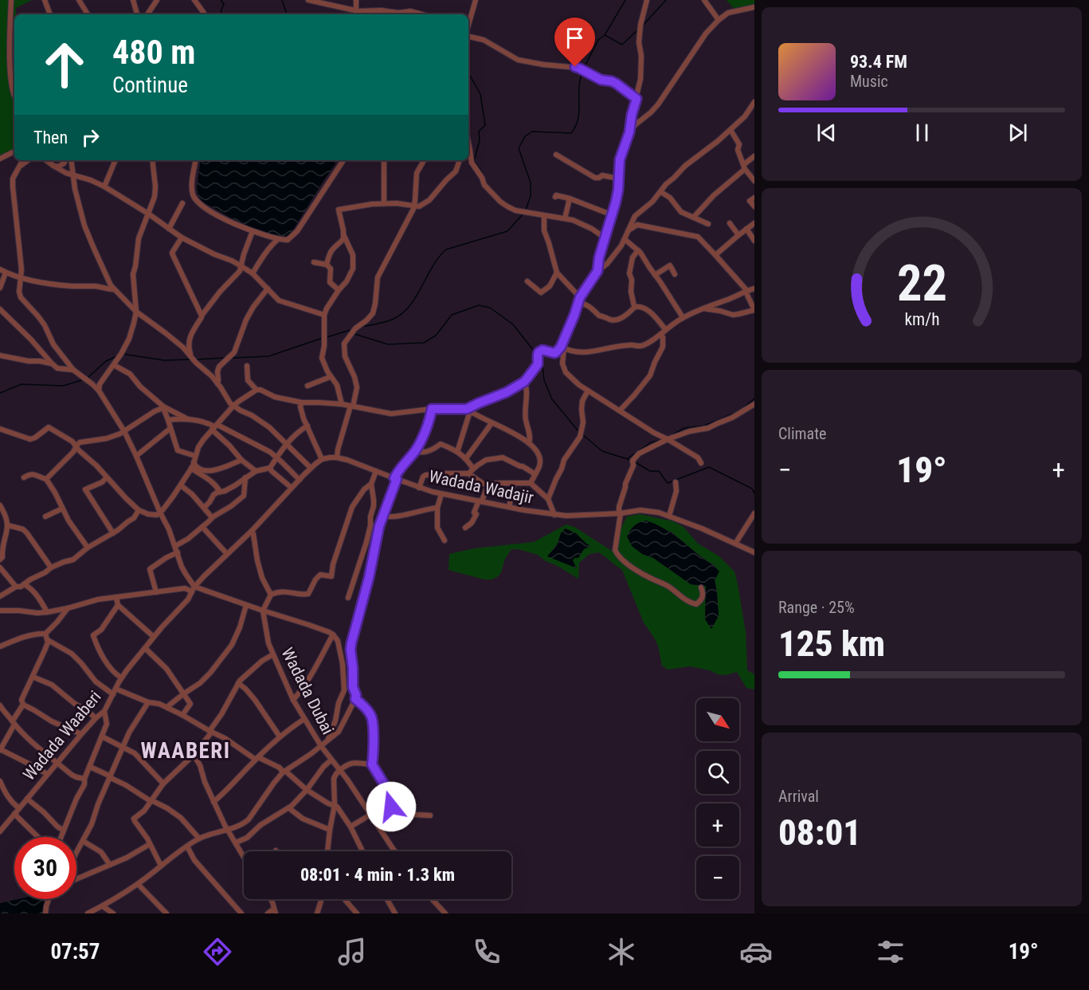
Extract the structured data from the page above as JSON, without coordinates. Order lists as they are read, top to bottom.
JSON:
{
  "streets": {
    "street": ["Wadada Wadajir", "Wadada Dubai", "Wadada Waaberi"]
  },
  "districts": ["WAABERI"],
  "north": "bottom right",
  "page": {
    "turn": ["480 m", "Continue"],
    "song": ["93.4 FM", "Music"],
    "then": "Then",
    "tile": [
      "Climate",
      ["Range · 25%", "125 km"],
      ["Arrival", "08:01"]
    ],
    "heat": ["−", "19°", "+"],
    "map_buttons": ["+", "−"],
    "limit": "30",
    "trip": "08:01 · 4 min · 1.3 km",
    "tabs": ["07:57", "19°"],
    "gauge": ["22", "km/h"]
  }
}
